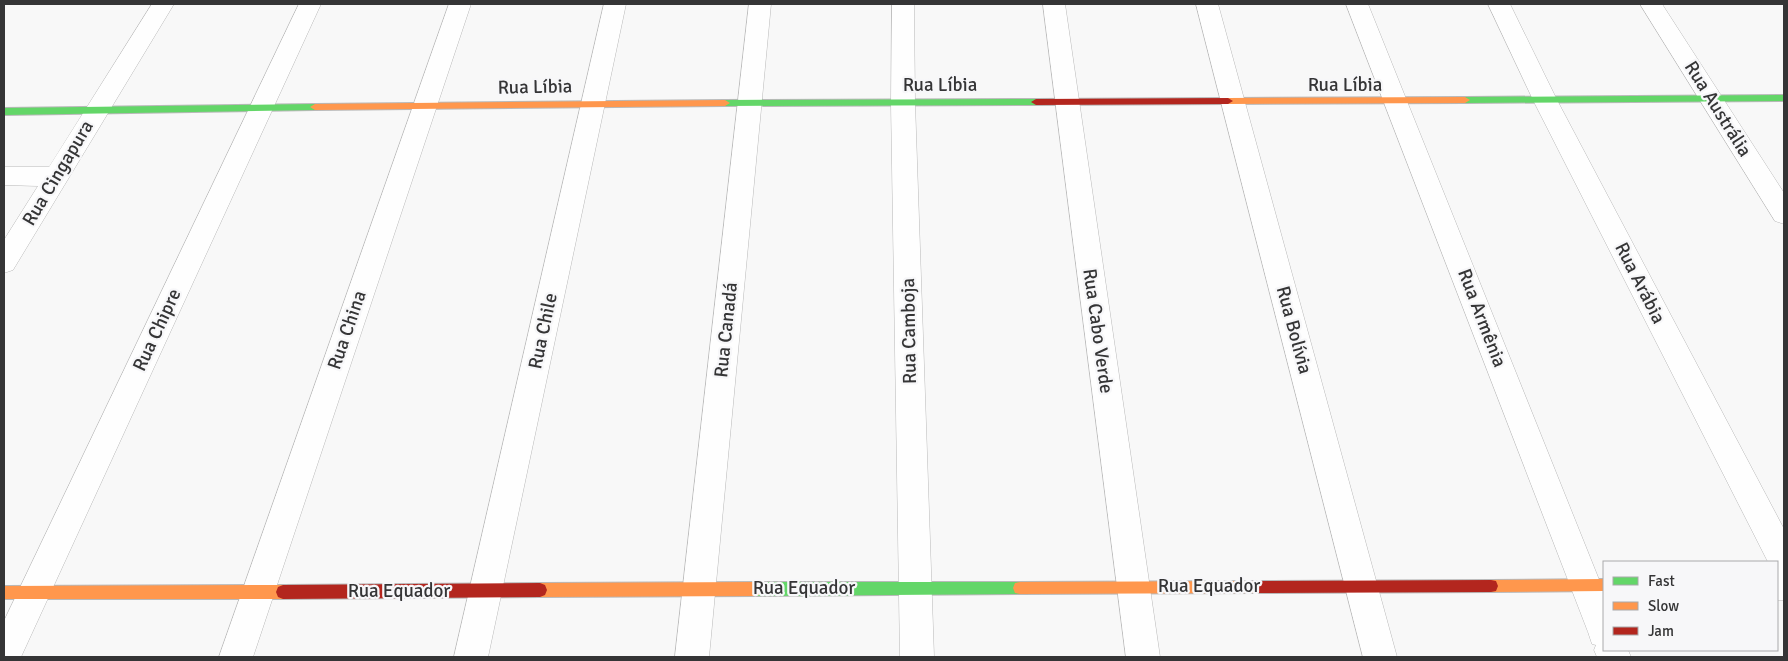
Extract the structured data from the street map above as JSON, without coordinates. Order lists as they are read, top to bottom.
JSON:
{
  "streets": {
    "street": [
      "Rua Líbia",
      "Rua Austrália",
      "Rua Cingapura",
      "Rua Arábia",
      "Rua Armênia",
      "Rua Chipre",
      "Rua China",
      "Rua Canadá",
      "Rua Bolívia",
      "Rua Chile",
      "Rua Camboja",
      "Rua Cabo Verde",
      "Rua Equador"
    ]
  },
  "crossings": [
    ["Rua Líbia", "Rua Austrália"],
    ["Rua Líbia", "Rua Cingapura"],
    ["Rua Líbia", "Rua Arábia"],
    ["Rua Líbia", "Rua Armênia"],
    ["Rua Líbia", "Rua Chipre"],
    ["Rua Líbia", "Rua China"],
    ["Rua Líbia", "Rua Canadá"],
    ["Rua Líbia", "Rua Bolívia"],
    ["Rua Líbia", "Rua Chile"],
    ["Rua Líbia", "Rua Camboja"],
    ["Rua Líbia", "Rua Cabo Verde"],
    ["Rua Armênia", "Rua Equador"],
    ["Rua Chipre", "Rua Equador"],
    ["Rua China", "Rua Equador"],
    ["Rua Canadá", "Rua Equador"],
    ["Rua Bolívia", "Rua Equador"],
    ["Rua Chile", "Rua Equador"],
    ["Rua Camboja", "Rua Equador"],
    ["Rua Cabo Verde", "Rua Equador"]
  ],
  "legend": ["Fast", "Slow", "Jam"]
}
